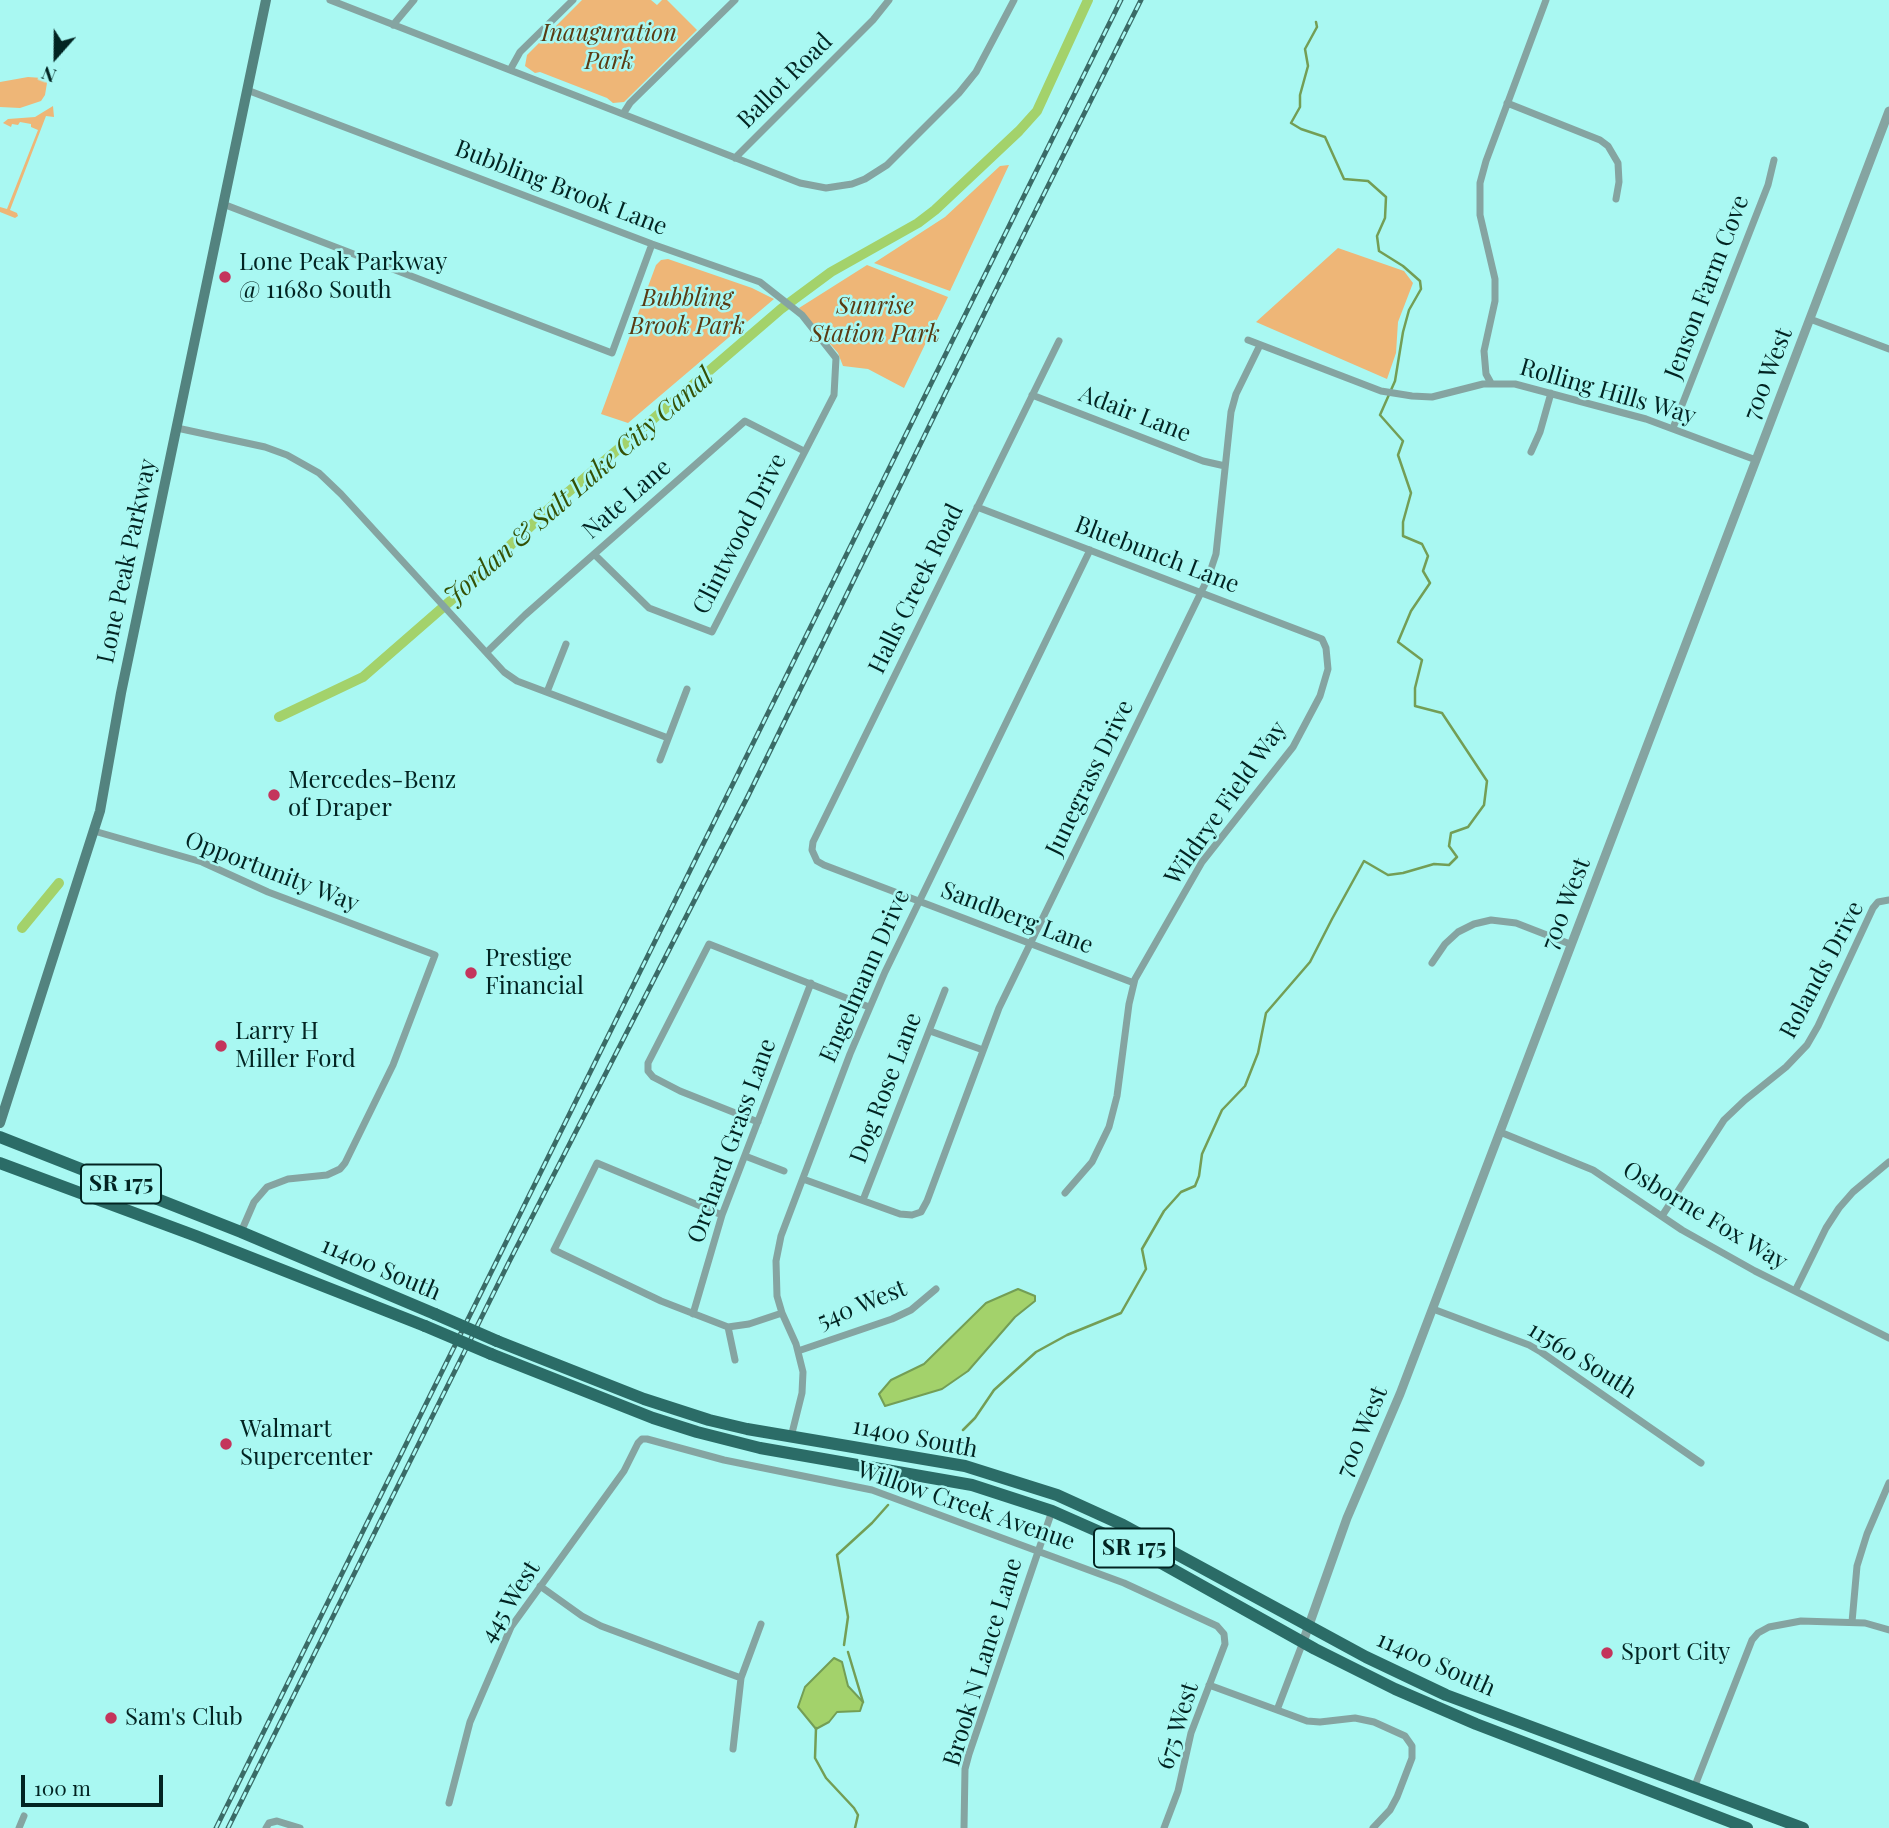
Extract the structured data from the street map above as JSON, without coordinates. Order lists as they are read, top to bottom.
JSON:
{
  "streets": {
    "main road": ["Lone Peak Parkway", "SR 175", "11400 South"],
    "street": [
      "Ballot Road",
      "Bubbling Brook Lane",
      "Jenson Farm Cove",
      "700 West",
      "Rolling Hills Way",
      "Adair Lane",
      "Nate Lane",
      "Clintwood Drive",
      "Bluebunch Lane",
      "Halls Creek Road",
      "Junegrass Drive",
      "Wildrye Field Way",
      "Opportunity Way",
      "Sandberg Lane",
      "Rolands Drive",
      "Engelmann Drive",
      "Dog Rose Lane",
      "Orchard Grass Lane",
      "Osborne Fox Way",
      "540 West",
      "11560 South",
      "Willow Creek Avenue",
      "445 West",
      "Brook N Lance Lane",
      "675 West"
    ]
  },
  "crossings": [
    ["Bubbling Brook Lane", "Clintwood Drive"],
    ["Bubbling Brook Lane", "Lone Peak Parkway"],
    ["Jenson Farm Cove", "Rolling Hills Way"],
    ["700 West", "Rolling Hills Way"],
    ["700 West", "Osborne Fox Way"],
    ["700 West", "11400 South"],
    ["700 West", "11560 South"],
    ["Rolling Hills Way", "Junegrass Drive"],
    ["Adair Lane", "Halls Creek Road"],
    ["Adair Lane", "Junegrass Drive"],
    ["Nate Lane", "Clintwood Drive"],
    ["Bluebunch Lane", "Halls Creek Road"],
    ["Bluebunch Lane", "Junegrass Drive"],
    ["Bluebunch Lane", "Wildrye Field Way"],
    ["Bluebunch Lane", "Engelmann Drive"],
    ["Lone Peak Parkway", "Opportunity Way"],
    ["Halls Creek Road", "Sandberg Lane"],
    ["Junegrass Drive", "Sandberg Lane"],
    ["Junegrass Drive", "Dog Rose Lane"],
    ["Wildrye Field Way", "Sandberg Lane"],
    ["Opportunity Way", "11400 South"],
    ["Sandberg Lane", "Engelmann Drive"],
    ["Rolands Drive", "Osborne Fox Way"],
    ["Engelmann Drive", "11400 South"],
    ["Engelmann Drive", "540 West"],
    ["11400 South", "Brook N Lance Lane"],
    ["Willow Creek Avenue", "445 West"],
    ["Willow Creek Avenue", "Brook N Lance Lane"],
    ["Willow Creek Avenue", "675 West"]
  ],
  "water": ["Jordan & Salt Lake City Canal"],
  "parks": ["Inauguration Park", "Bubbling Brook Park", "Sunrise Station Park"],
  "places": [
    "Lone Peak Parkway @ 11680 South",
    "Mercedes-Benz of Draper",
    "Prestige Financial",
    "Larry H Miller Ford",
    "Walmart Supercenter",
    "Sport City",
    "Sam's Club"
  ],
  "scale_bar": "100 m",
  "north": "bottom"
}
